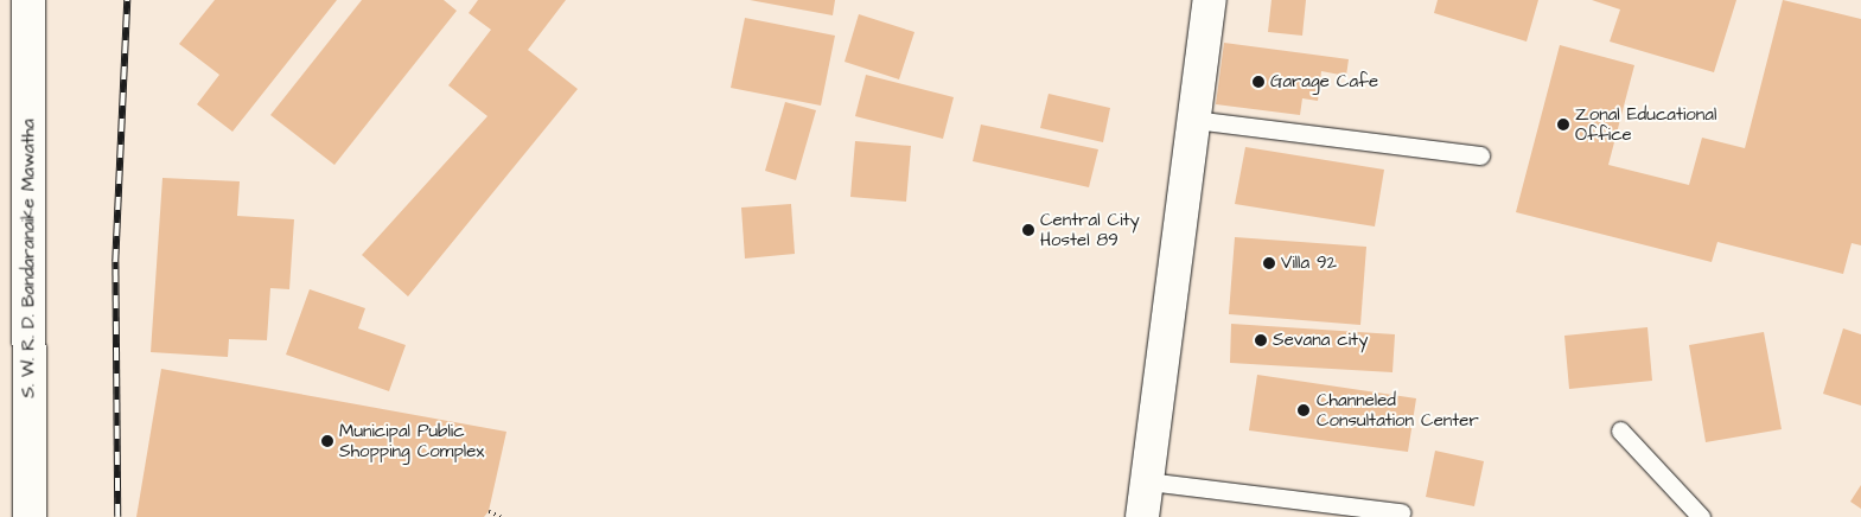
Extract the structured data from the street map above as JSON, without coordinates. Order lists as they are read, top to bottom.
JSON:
{
  "streets": {
    "main road": ["S. W. R. D. Bandaranaike Mawatha"]
  },
  "places": [
    "Garage Cafe",
    "Zonal Educational Office",
    "Central City Hostel 89",
    "Villa 92",
    "Sevana city",
    "Channeled Consultation Center",
    "Municipal Public Shopping Complex"
  ]
}
